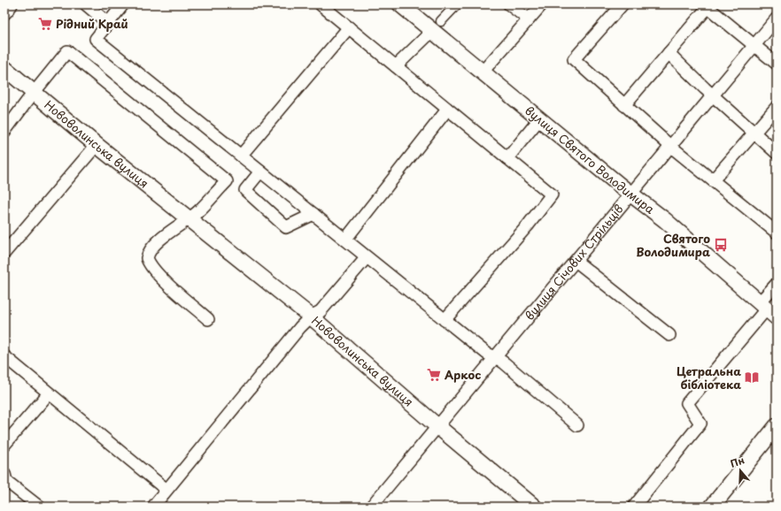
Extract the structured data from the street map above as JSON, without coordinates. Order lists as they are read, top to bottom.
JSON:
{
  "streets": {
    "street": ["Нововолинська вулиця", "вулиця Святого Володимира", "вулиця Січових Стрільців"]
  },
  "crossings": [
    ["Нововолинська вулиця", "вулиця Січових Стрільців"],
    ["вулиця Святого Володимира", "вулиця Січових Стрільців"]
  ],
  "places": {
    "supermarket": ["Рідний Край", "Аркос"],
    "bus stop": ["Святого Володимира"],
    "library": ["Цетральна бібліотека"]
  },
  "north": "top"
}
